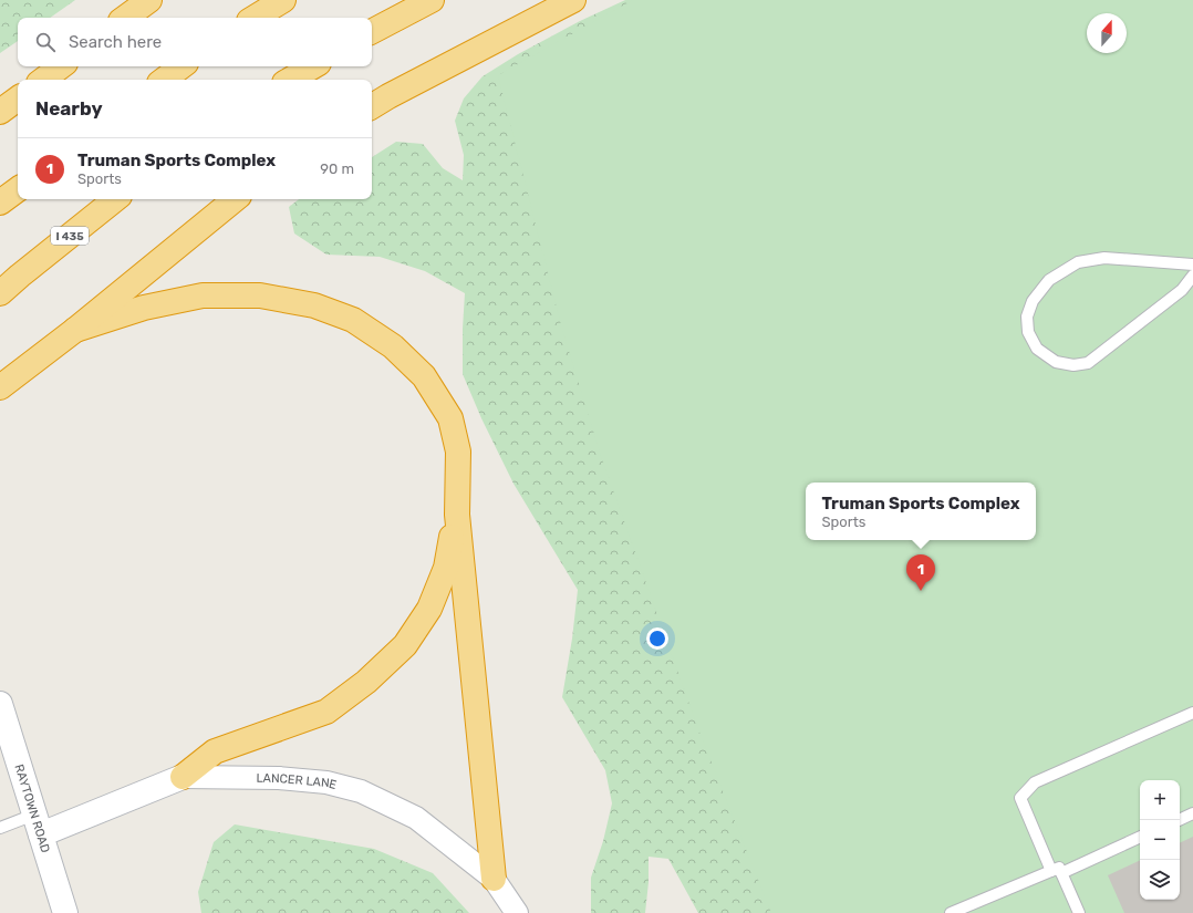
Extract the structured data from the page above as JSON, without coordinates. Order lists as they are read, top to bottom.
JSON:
{
  "streets": {
    "highway": ["I 435"],
    "main road": ["LANCER LANE", "RAYTOWN ROAD"]
  },
  "crossings": [
    ["LANCER LANE", "RAYTOWN ROAD"]
  ],
  "north": "top",
  "page": {
    "search": "Search here",
    "heading": "Nearby",
    "list": [
      {
        "mark": "1",
        "name": "Truman Sports Complex",
        "note": "Sports",
        "value": "90 m"
      }
    ],
    "popup": ["Truman Sports Complex", "Sports"],
    "pins": "1",
    "map_buttons": ["+", "−"]
  }
}
